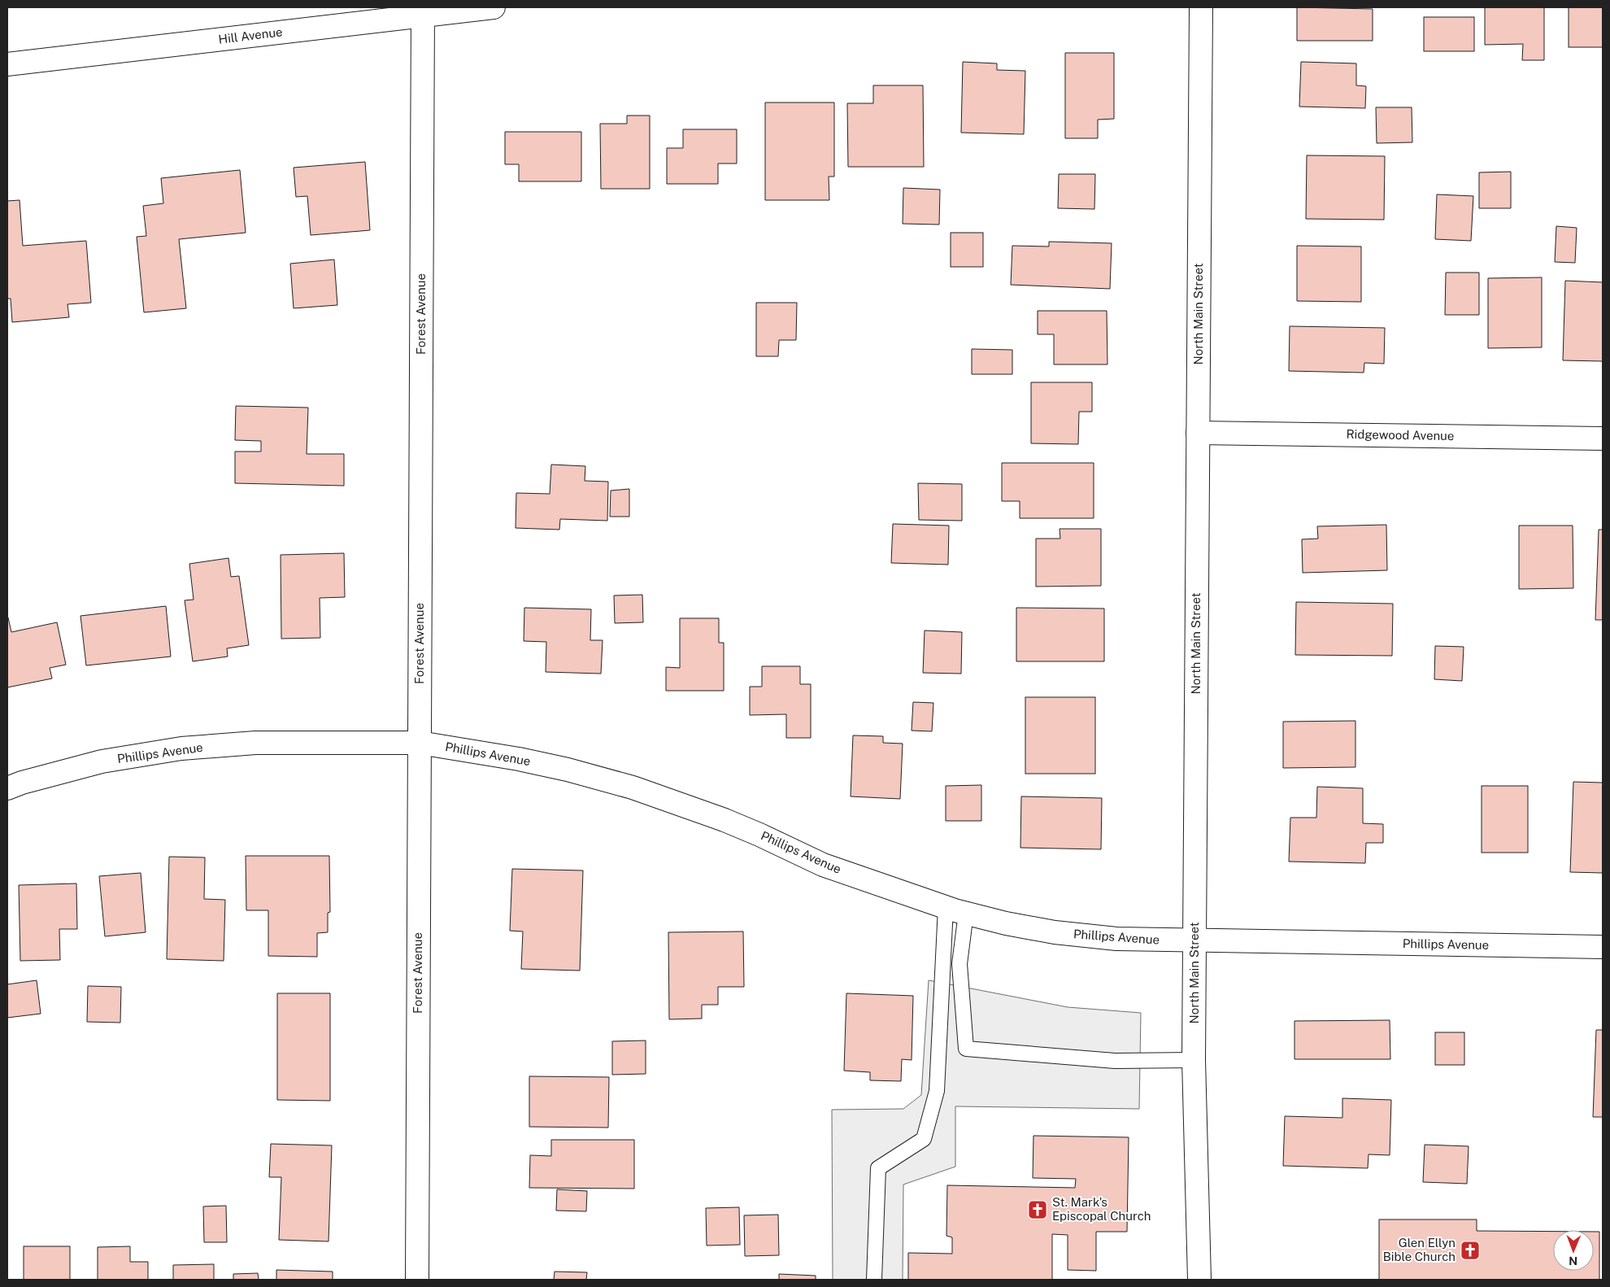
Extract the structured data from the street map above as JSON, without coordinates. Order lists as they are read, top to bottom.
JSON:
{
  "streets": {
    "street": [
      "Hill Avenue",
      "Forest Avenue",
      "North Main Street",
      "Ridgewood Avenue",
      "Phillips Avenue"
    ]
  },
  "crossings": [
    ["Hill Avenue", "Forest Avenue"],
    ["Forest Avenue", "Phillips Avenue"],
    ["North Main Street", "Ridgewood Avenue"],
    ["North Main Street", "Phillips Avenue"]
  ],
  "places": {
    "church": ["St. Mark's Episcopal Church", "Glen Ellyn Bible Church"]
  },
  "north": "bottom"
}
